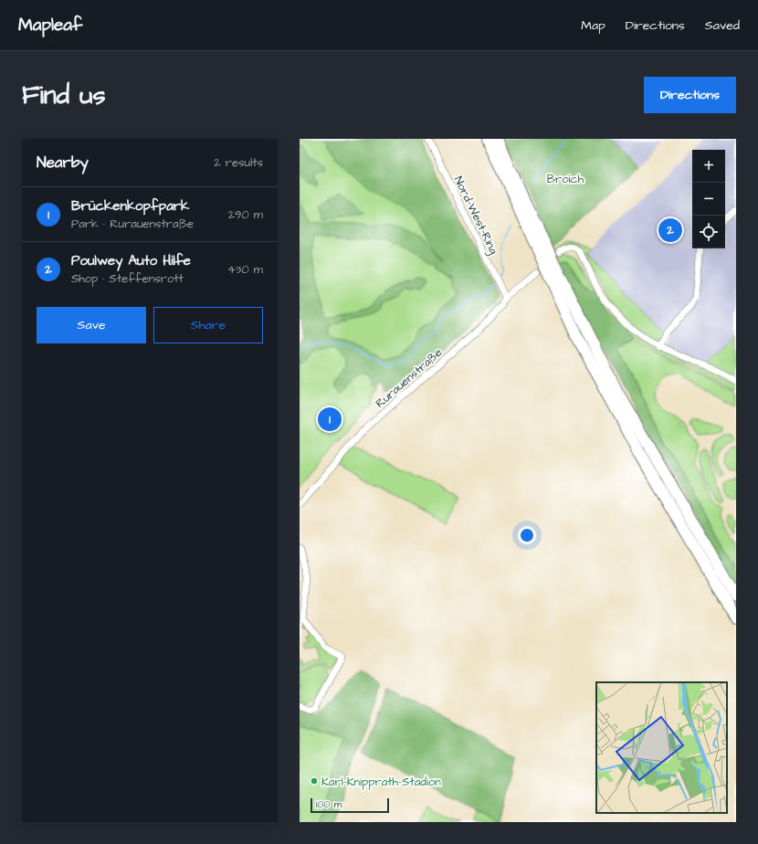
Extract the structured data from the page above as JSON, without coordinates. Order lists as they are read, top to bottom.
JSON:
{
  "streets": {
    "street": ["Nord-West-Ring", "Rurauenstraße"]
  },
  "crossings": [
    ["Nord-West-Ring", "Rurauenstraße"]
  ],
  "parks": ["Broich"],
  "places": ["Karl-Knipprath-Stadion"],
  "scale_bar": "100 m",
  "page": {
    "header": "Mapleaf",
    "nav": ["Map", "Directions", "Saved"],
    "buttons": [
      "Directions",
      ["Save", "Share"]
    ],
    "title": "Find us",
    "heading": ["Nearby", "2 results"],
    "map_buttons": ["+", "−"],
    "list": [
      {
        "mark": "1",
        "name": "Brückenkopfpark",
        "note": "Park · Rurauenstraße",
        "value": "290 m"
      },
      {
        "mark": "2",
        "name": "Poulwey Auto Hilfe",
        "note": "Shop · Steffensrott",
        "value": "430 m"
      }
    ],
    "pins": ["2", "1"],
    "scale": "100 m"
  }
}
